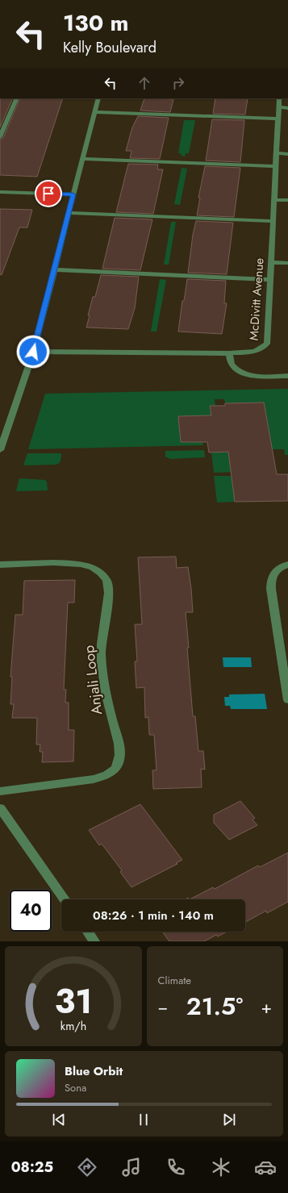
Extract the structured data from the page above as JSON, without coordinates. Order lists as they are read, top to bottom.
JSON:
{
  "streets": {
    "street": ["McDivitt Avenue", "Anjali Loop"]
  },
  "page": {
    "turn": ["130 m", "Kelly Boulevard"],
    "limit": "40",
    "trip": "08:26 · 1 min · 140 m",
    "tile": "Climate",
    "heat": ["−", "21.5°", "+"],
    "song": ["Blue Orbit", "Sona"],
    "tabs": "08:25",
    "gauge": ["31", "km/h"]
  }
}
